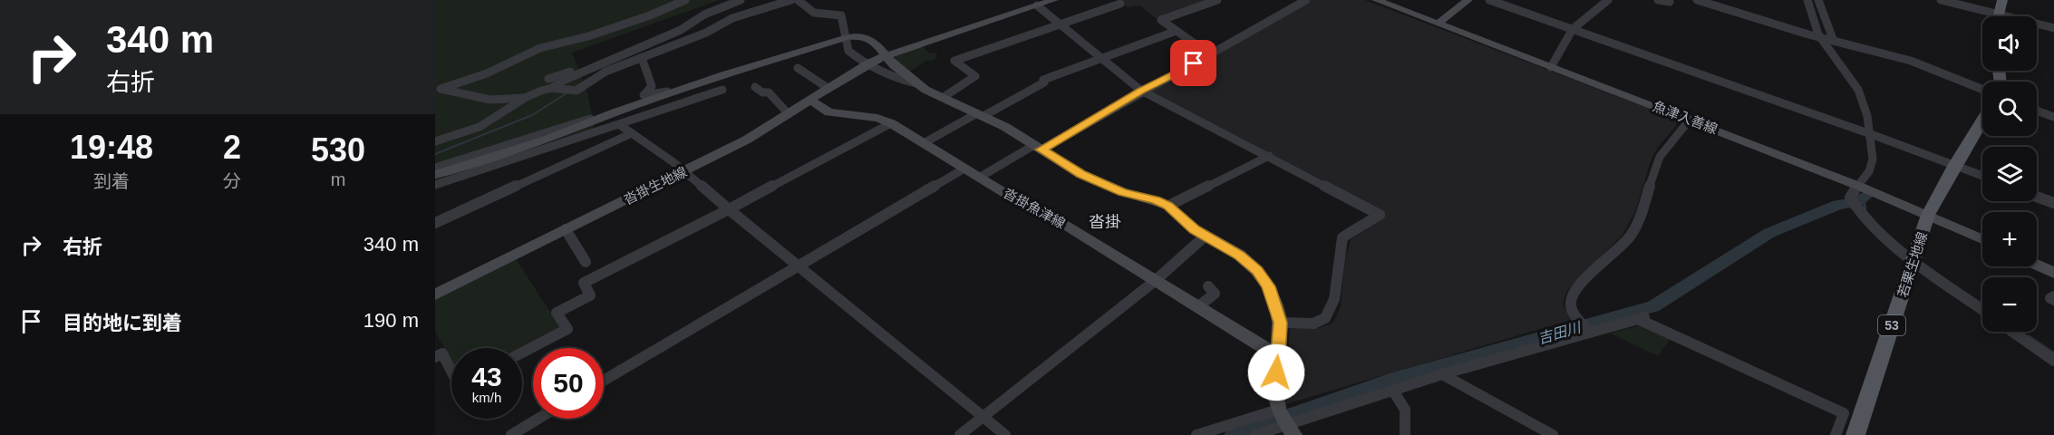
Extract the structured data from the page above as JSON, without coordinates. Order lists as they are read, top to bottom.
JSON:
{
  "streets": {
    "main road": [
      "魚津入善線",
      "沓掛生地線",
      "沓掛魚津線",
      "若栗生地線",
      "53"
    ]
  },
  "crossings": [
    ["魚津入善線", "若栗生地線"],
    ["沓掛生地線", "沓掛魚津線"]
  ],
  "districts": ["沓掛"],
  "water": ["吉田川"],
  "page": {
    "turn": ["340 m", "右折"],
    "map_buttons": ["+", "−"],
    "eta": [
      "19:48",
      "到着",
      "2",
      "分",
      "530",
      "m"
    ],
    "list": [
      {
        "name": "右折",
        "value": "340 m"
      },
      {
        "name": "目的地に到着",
        "value": "190 m"
      }
    ],
    "speed": "43 km/h",
    "limit": "50"
  }
}
